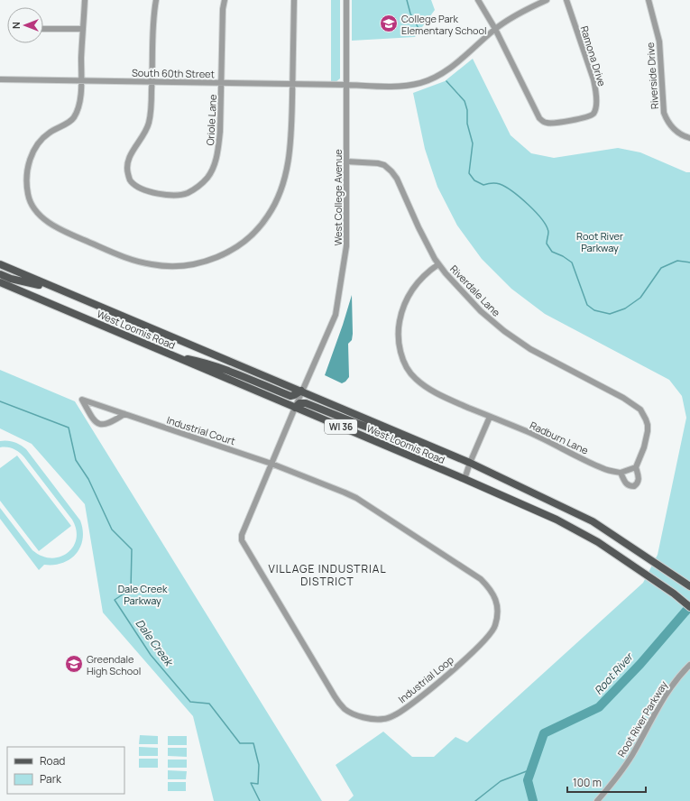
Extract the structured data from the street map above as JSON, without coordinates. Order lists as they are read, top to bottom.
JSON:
{
  "streets": {
    "main road": ["West Loomis Road", "WI 36"],
    "street": [
      "Ramona Drive",
      "South 60th Street",
      "Riverside Drive",
      "Oriole Lane",
      "West College Avenue",
      "Riverdale Lane",
      "Industrial Court",
      "Radburn Lane",
      "Industrial Loop",
      "Root River Parkway"
    ]
  },
  "crossings": [
    ["Ramona Drive", "South 60th Street"],
    ["South 60th Street", "Oriole Lane"],
    ["South 60th Street", "West College Avenue"],
    ["West College Avenue", "Riverdale Lane"],
    ["West College Avenue", "West Loomis Road"],
    ["West College Avenue", "Industrial Loop"],
    ["Riverdale Lane", "Radburn Lane"],
    ["West Loomis Road", "Industrial Loop"],
    ["Industrial Court", "Industrial Loop"]
  ],
  "districts": ["VILLAGE INDUSTRIAL DISTRICT"],
  "water": ["Dale Creek", "Root River"],
  "parks": ["Root River Parkway", "Dale Creek Parkway"],
  "places": {
    "school or university": ["College Park Elementary School", "Greendale High School"]
  },
  "legend": ["Road", "Park"],
  "scale_bar": "100 m",
  "north": "left"
}
